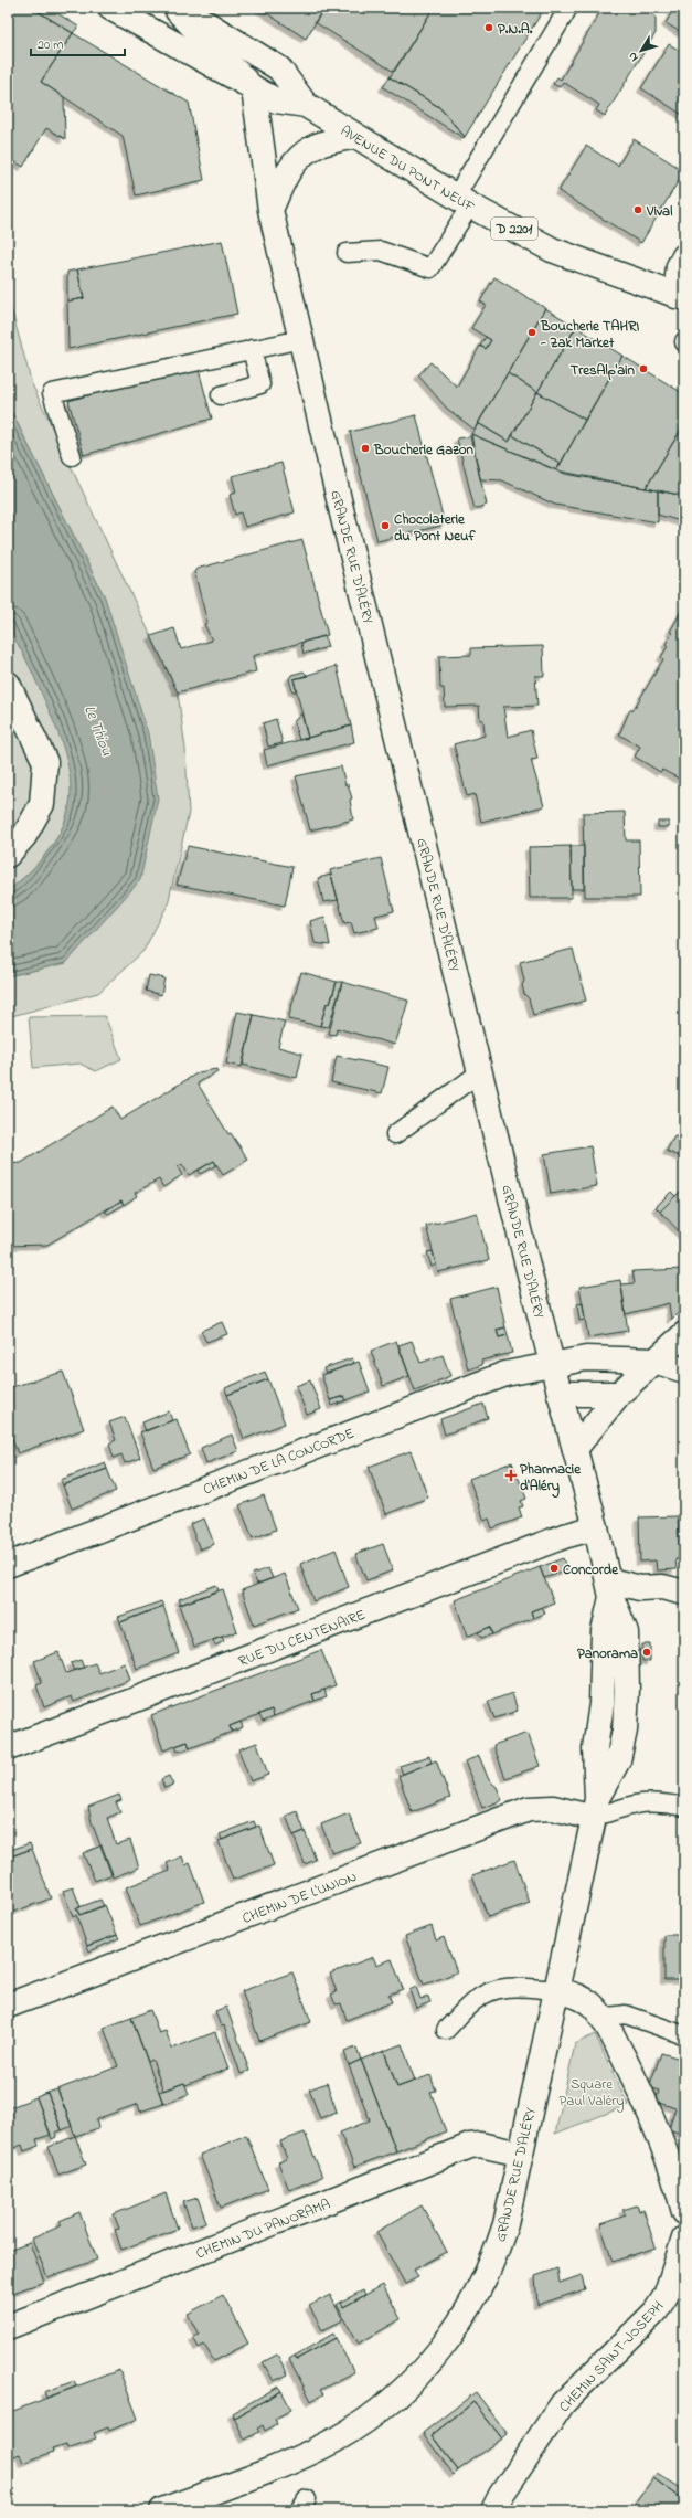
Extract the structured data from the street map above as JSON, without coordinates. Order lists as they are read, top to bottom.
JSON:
{
  "streets": {
    "street": [
      "AVENUE DU PONT NEUF",
      "D 2201",
      "GRANDE RUE D'ALÉRY",
      "CHEMIN DE LA CONCORDE",
      "RUE DU CENTENAIRE",
      "CHEMIN DE L'UNION",
      "CHEMIN DU PANORAMA",
      "CHEMIN SAINT-JOSEPH"
    ]
  },
  "crossings": [
    ["AVENUE DU PONT NEUF", "GRANDE RUE D'ALÉRY"],
    ["GRANDE RUE D'ALÉRY", "CHEMIN DE LA CONCORDE"],
    ["GRANDE RUE D'ALÉRY", "RUE DU CENTENAIRE"],
    ["GRANDE RUE D'ALÉRY", "CHEMIN DE L'UNION"],
    ["GRANDE RUE D'ALÉRY", "CHEMIN DU PANORAMA"]
  ],
  "water": ["Le Thiou"],
  "parks": ["Square Paul Valéry"],
  "places": {
    "other": [
      "P.N.A.",
      "Vival",
      "Boucherie TAHRI - Zak Market",
      "TresAlp'ain",
      "Boucherie Gazon",
      "Chocolaterie du Pont Neuf",
      "Concorde",
      "Panorama"
    ],
    "health": ["Pharmacie d'Aléry"]
  },
  "scale_bar": "20 m",
  "north": "bottom left"
}
